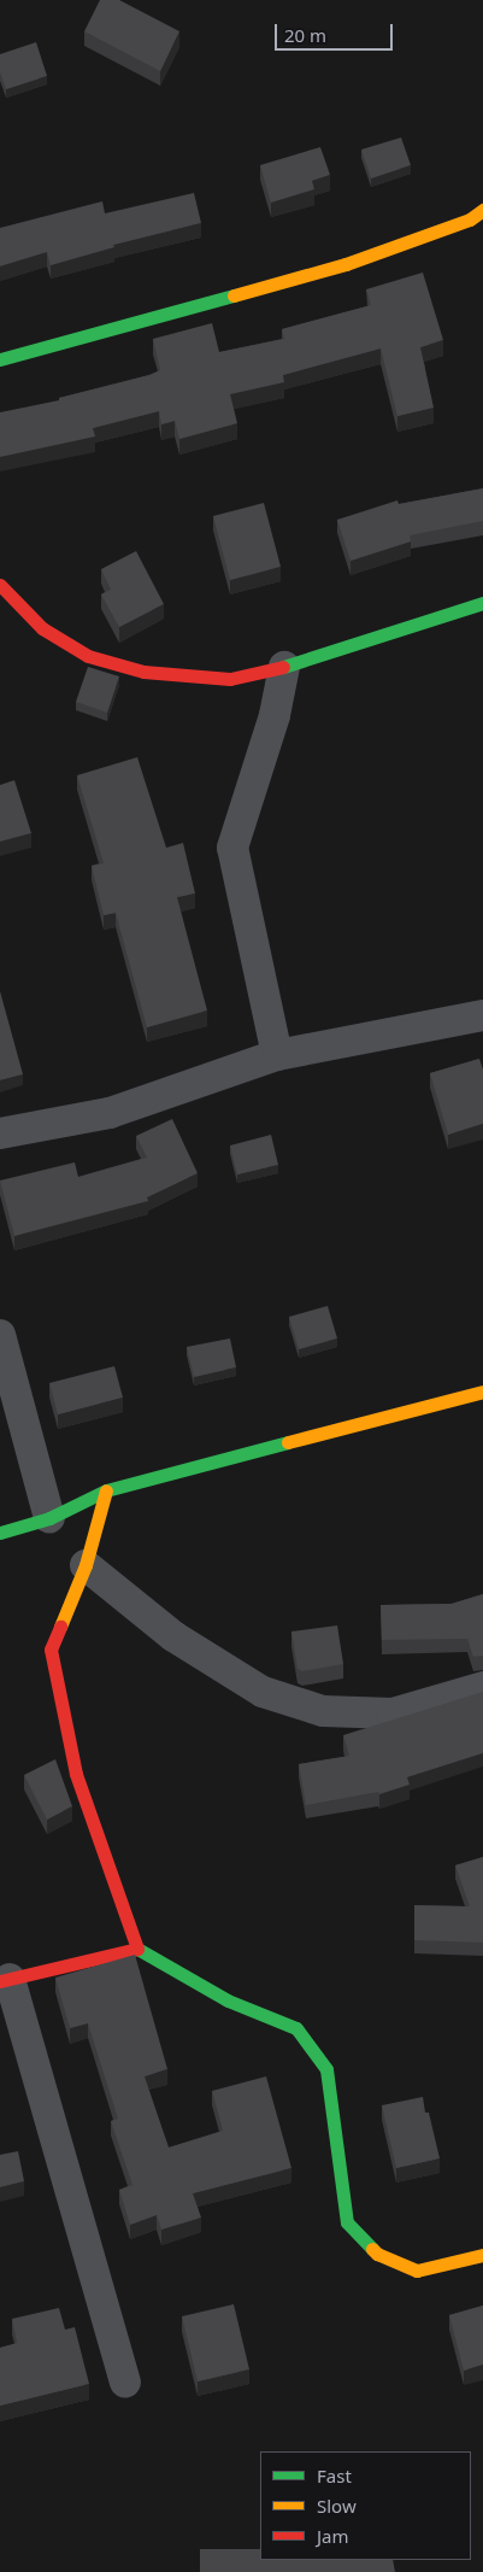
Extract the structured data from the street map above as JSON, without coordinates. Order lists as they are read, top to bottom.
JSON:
{
  "legend": ["Fast", "Slow", "Jam"],
  "scale_bar": "20 m"
}
